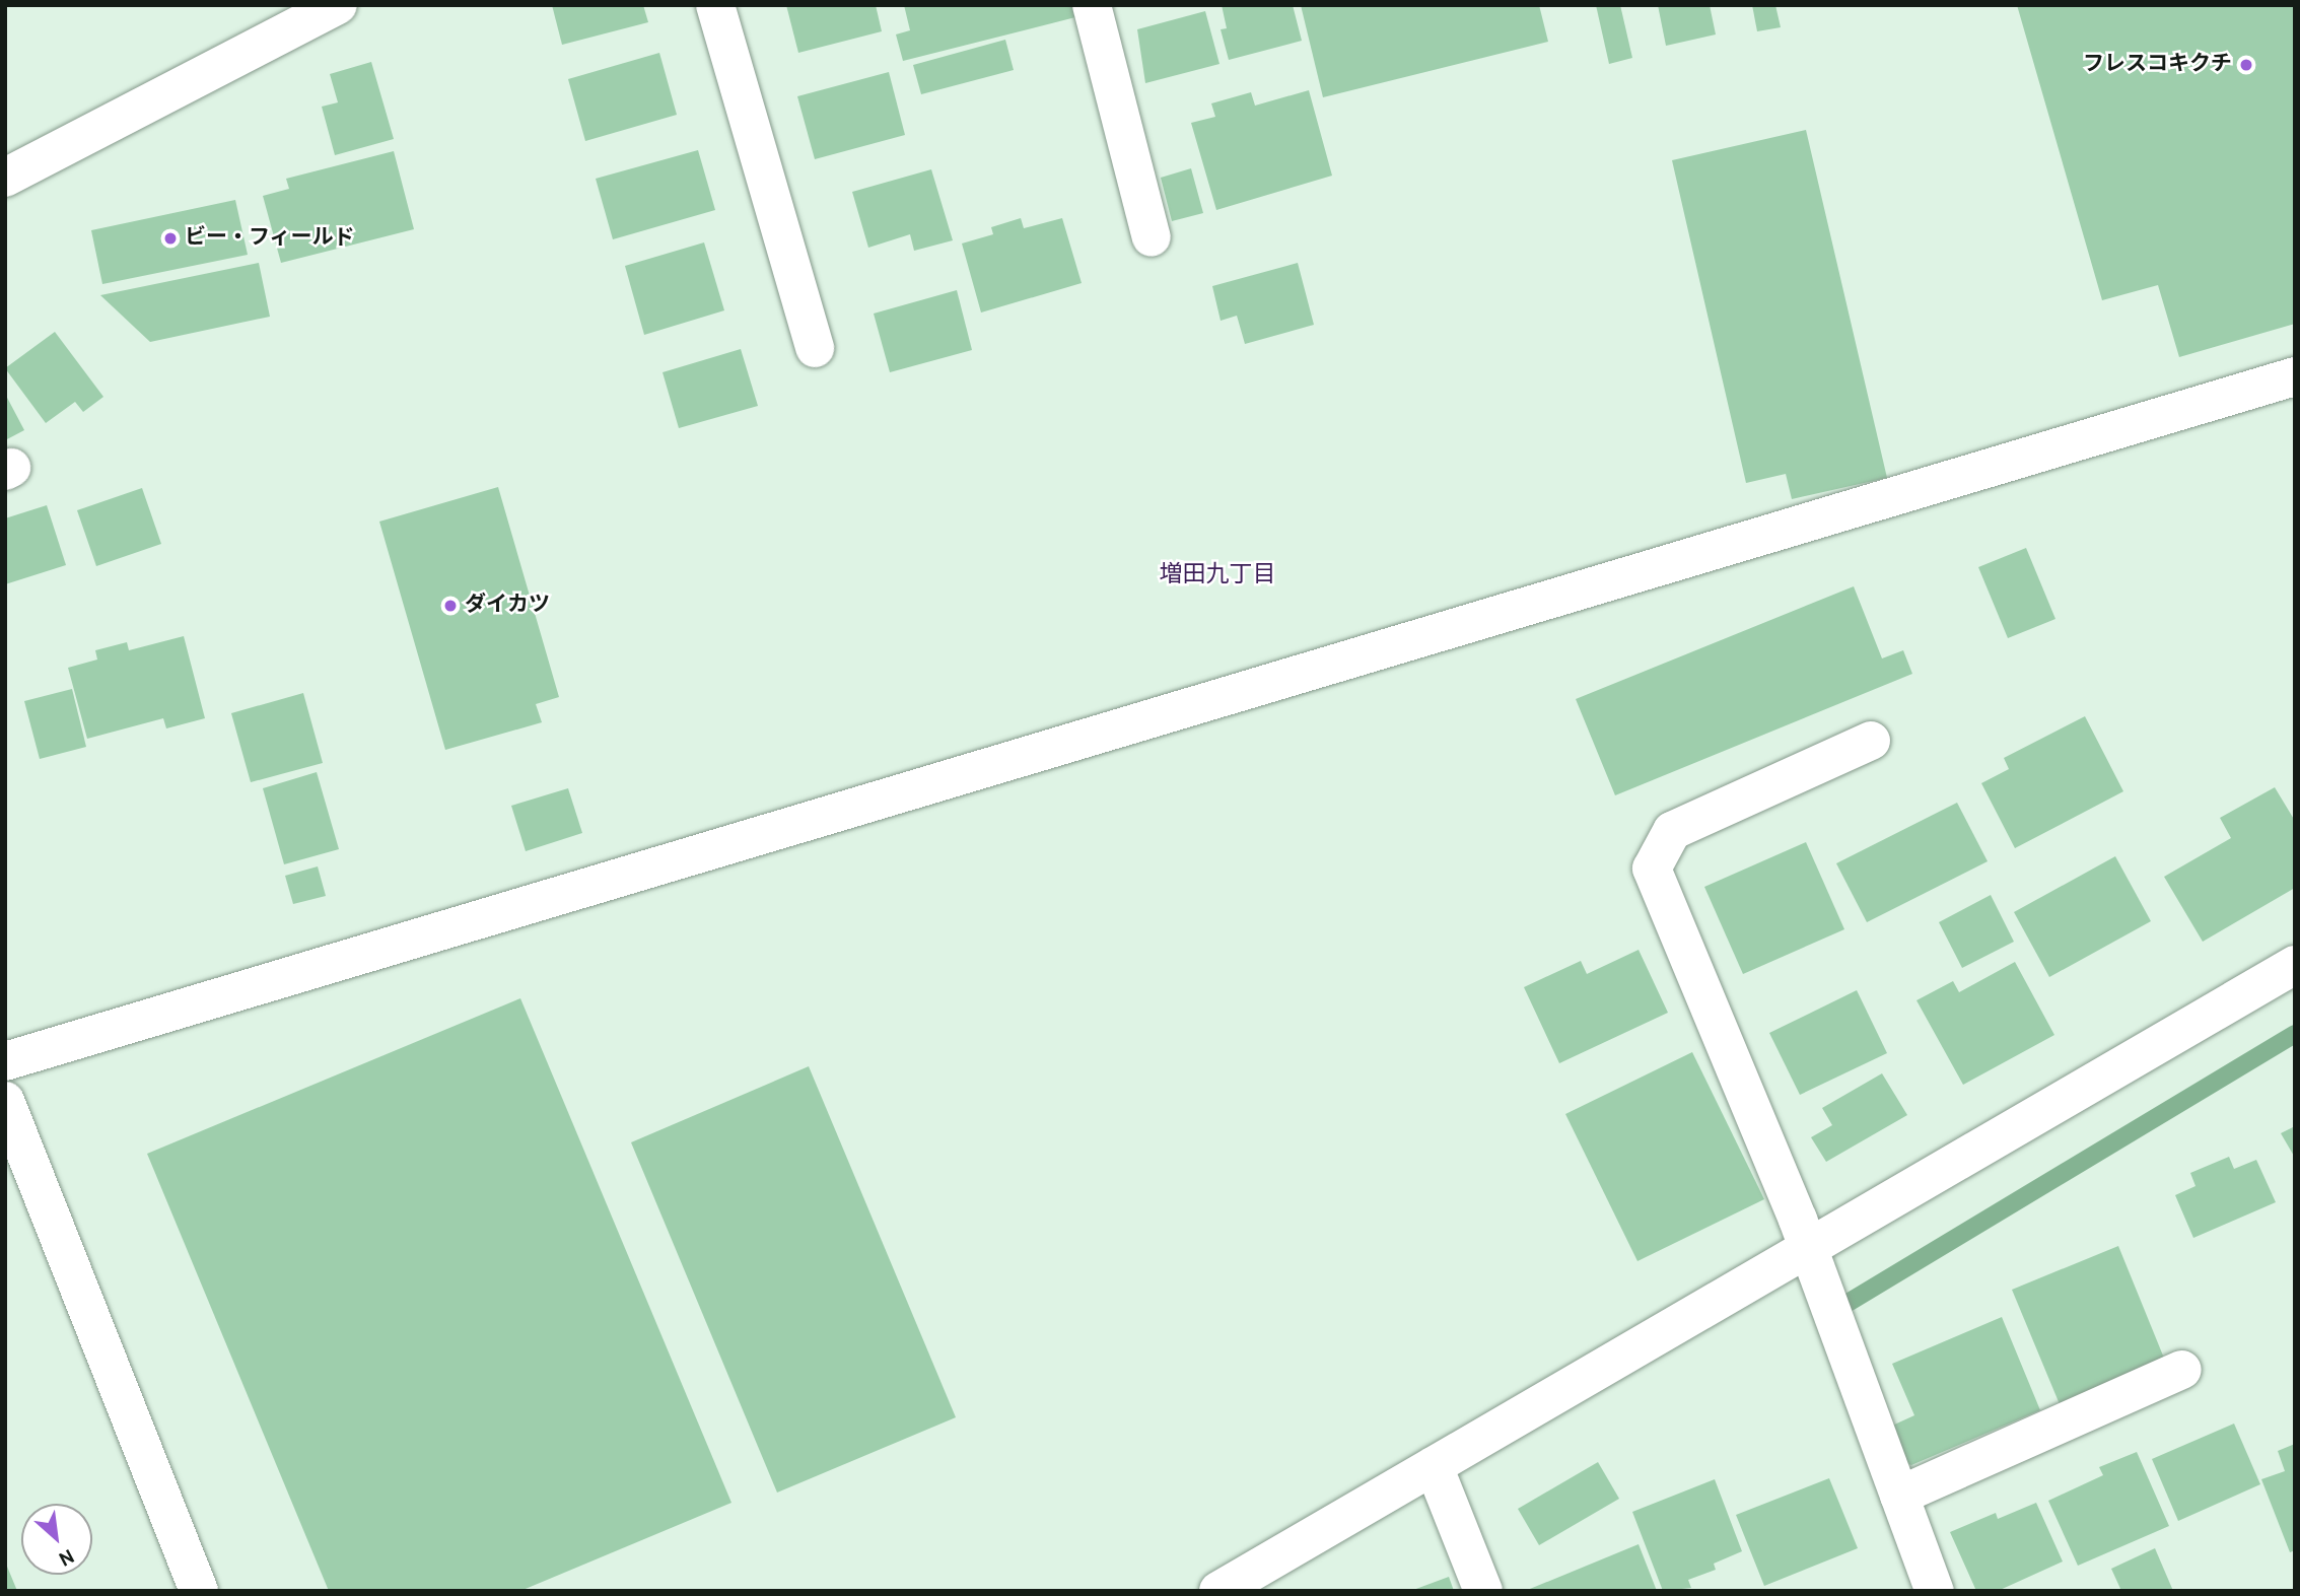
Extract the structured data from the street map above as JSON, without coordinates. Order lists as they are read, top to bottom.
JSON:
{
  "districts": ["増田九丁目"],
  "places": ["フレスコキクチ", "ビー・フィールド", "ダイカツ"],
  "north": "bottom right"
}
